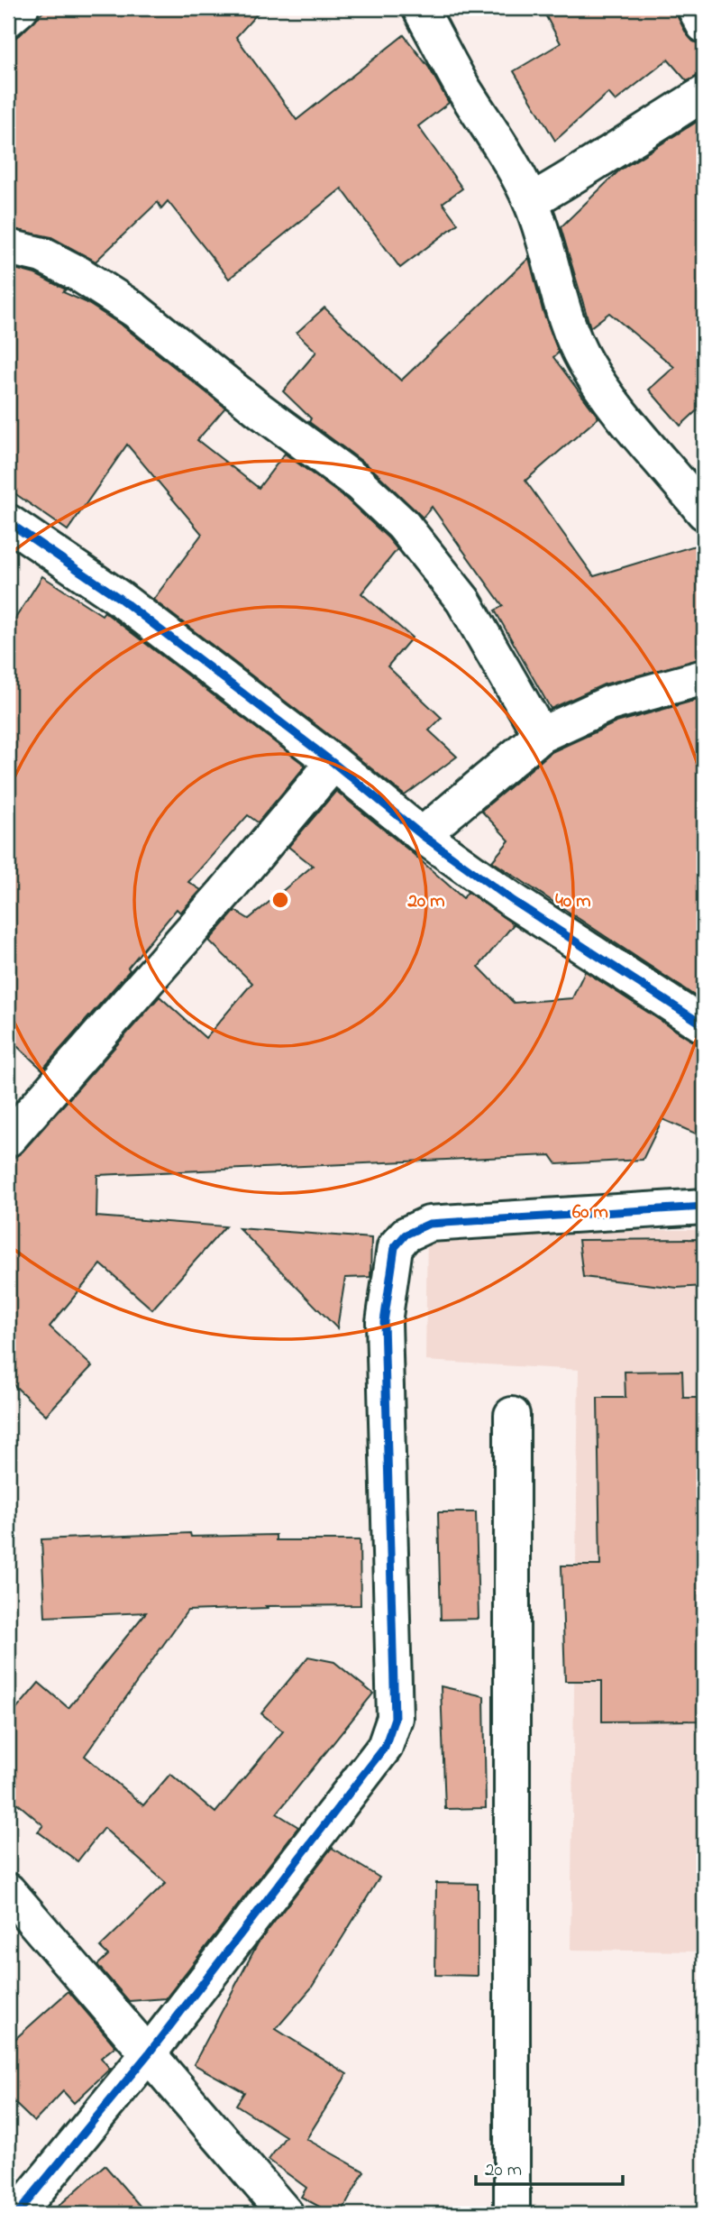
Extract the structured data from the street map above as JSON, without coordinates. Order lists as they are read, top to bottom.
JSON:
{
  "scale_bar": "20 m",
  "rings": ["20 m", "40 m", "60 m"]
}
